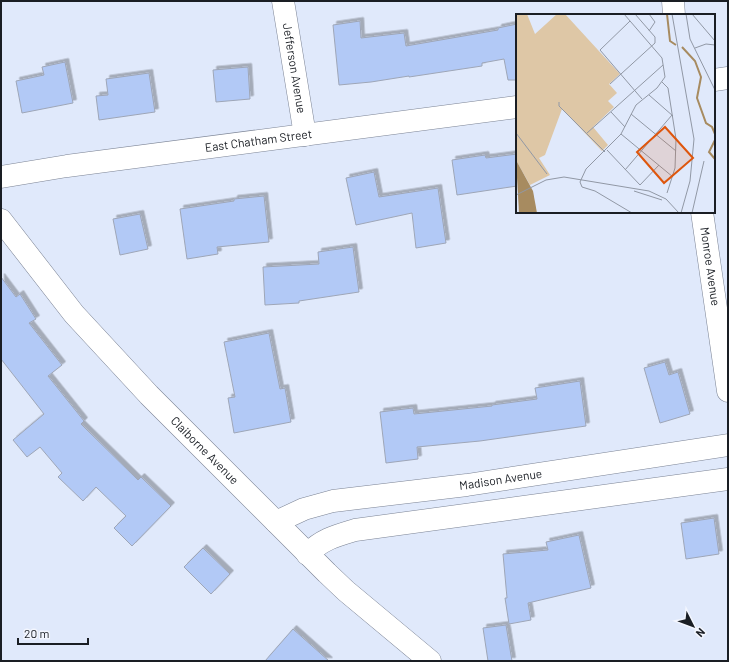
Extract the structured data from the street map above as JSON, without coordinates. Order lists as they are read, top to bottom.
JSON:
{
  "streets": {
    "street": [
      "Jefferson Avenue",
      "East Chatham Street",
      "Monroe Avenue",
      "Claiborne Avenue",
      "Madison Avenue"
    ]
  },
  "crossings": [
    ["Jefferson Avenue", "East Chatham Street"],
    ["Claiborne Avenue", "Madison Avenue"]
  ],
  "scale_bar": "20 m",
  "north": "bottom right"
}
